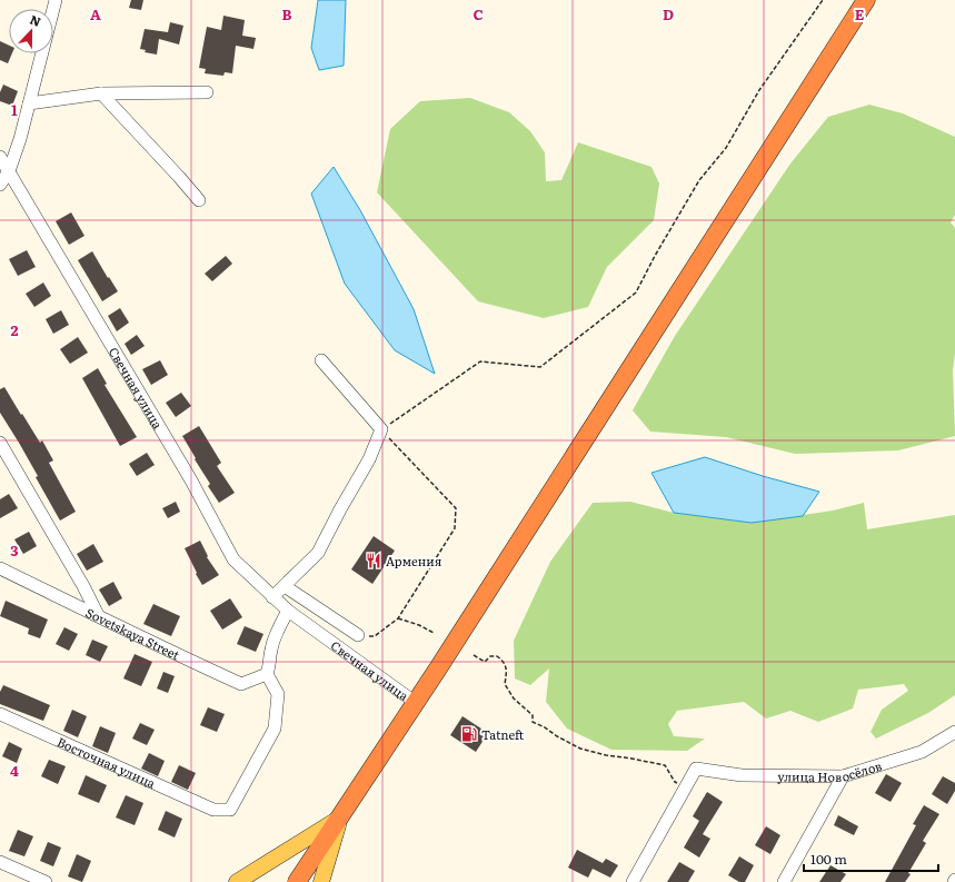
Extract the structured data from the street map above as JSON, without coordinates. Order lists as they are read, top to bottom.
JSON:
{
  "streets": {
    "street": [
      "Свечная улица",
      "Sovetskaya Street",
      "Восточная улица",
      "улица Новосёлов"
    ]
  },
  "crossings": [
    ["Sovetskaya Street", "Восточная улица"]
  ],
  "places": {
    "restaurant": ["Армения"],
    "fuel station": ["Tatneft"]
  },
  "scale_bar": "100 m",
  "north": "top",
  "grid": {
    "columns": [
      "A",
      "B",
      "C",
      "D",
      "E"
    ],
    "rows": [
      "1",
      "2",
      "3",
      "4"
    ]
  }
}
